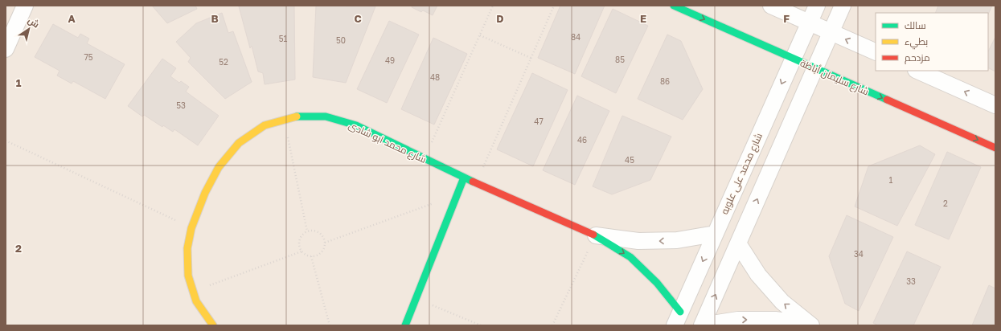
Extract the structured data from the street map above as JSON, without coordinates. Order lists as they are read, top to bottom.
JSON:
{
  "streets": {
    "street": ["شارع سليمان أباظة", "شارع محمد ابو شادى", "شارع محمد على علوبه"]
  },
  "crossings": [
    ["شارع سليمان أباظة", "شارع محمد على علوبه"],
    ["شارع محمد ابو شادى", "شارع محمد على علوبه"]
  ],
  "house_numbers": [
    "84",
    "51",
    "50",
    "75",
    "85",
    "49",
    "52",
    "48",
    "86",
    "53",
    "47",
    "46",
    "45",
    "1",
    "2",
    "34",
    "33"
  ],
  "legend": ["سالك", "بطيء", "مزدحم"],
  "north": "top right",
  "grid": {
    "columns": [
      "A",
      "B",
      "C",
      "D",
      "E",
      "F"
    ],
    "rows": ["1", "2"]
  }
}
